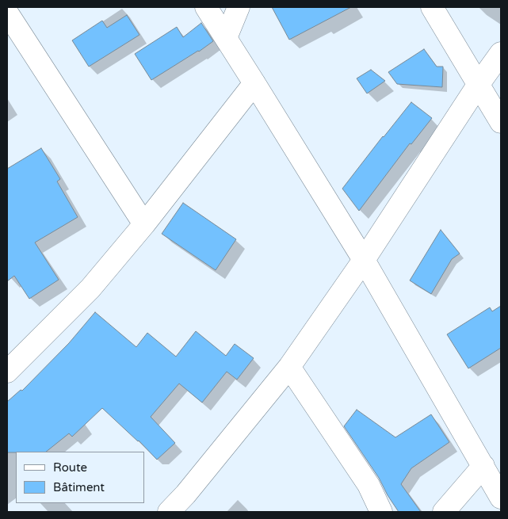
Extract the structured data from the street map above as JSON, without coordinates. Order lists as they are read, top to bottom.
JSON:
{
  "legend": ["Route", "Bâtiment"]
}
